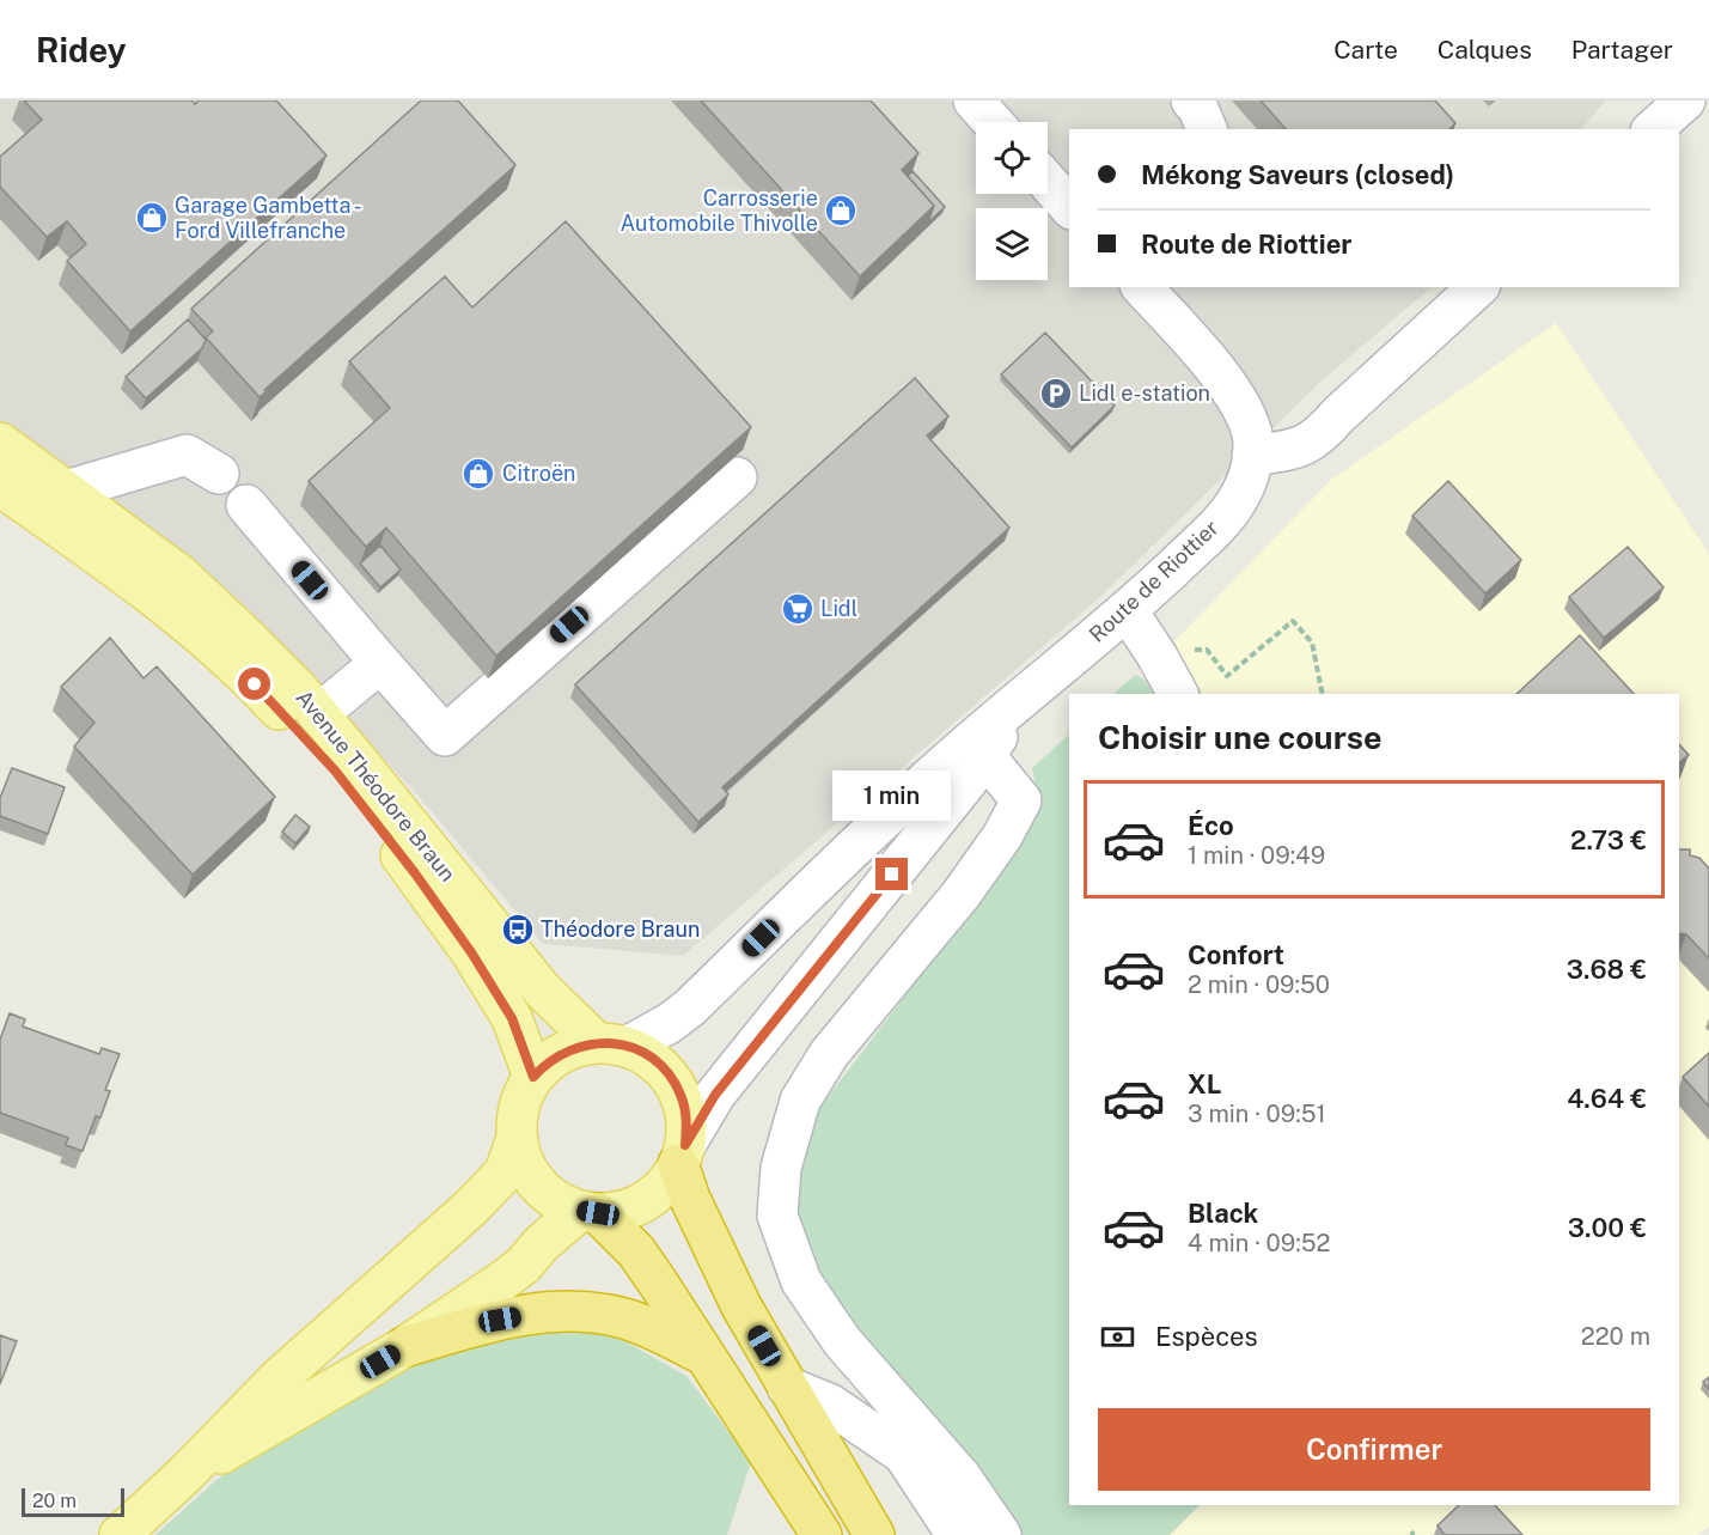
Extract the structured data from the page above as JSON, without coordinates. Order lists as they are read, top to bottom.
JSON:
{
  "streets": {
    "main road": ["Avenue Théodore Braun"],
    "street": ["Route de Riottier"]
  },
  "crossings": [
    ["Route de Riottier", "Avenue Théodore Braun"]
  ],
  "places": {
    "shop": ["Carrosserie Automobile Thivolle", "Garage Gambetta - Ford Villefranche", "Citroën"],
    "parking": ["Lidl e-station"],
    "supermarket": ["Lidl"],
    "bus stop": ["Théodore Braun"]
  },
  "scale_bar": "20 m",
  "page": {
    "header": "Ridey",
    "nav": ["Carte", "Calques", "Partager"],
    "banner": ["Mékong Saveurs (closed)", "Route de Riottier"],
    "heading": "Choisir une course",
    "bubble": "1 min",
    "list": [
      {
        "name": "Éco",
        "note": "1 min · 09:49",
        "value": "2.73 €"
      },
      {
        "name": "Confort",
        "note": "2 min · 09:50",
        "value": "3.68 €"
      },
      {
        "name": "XL",
        "note": "3 min · 09:51",
        "value": "4.64 €"
      },
      {
        "name": "Black",
        "note": "4 min · 09:52",
        "value": "3.00 €"
      }
    ],
    "pay": ["Espèces", "220 m"],
    "buttons": "Confirmer",
    "scale": "20 m"
  }
}
